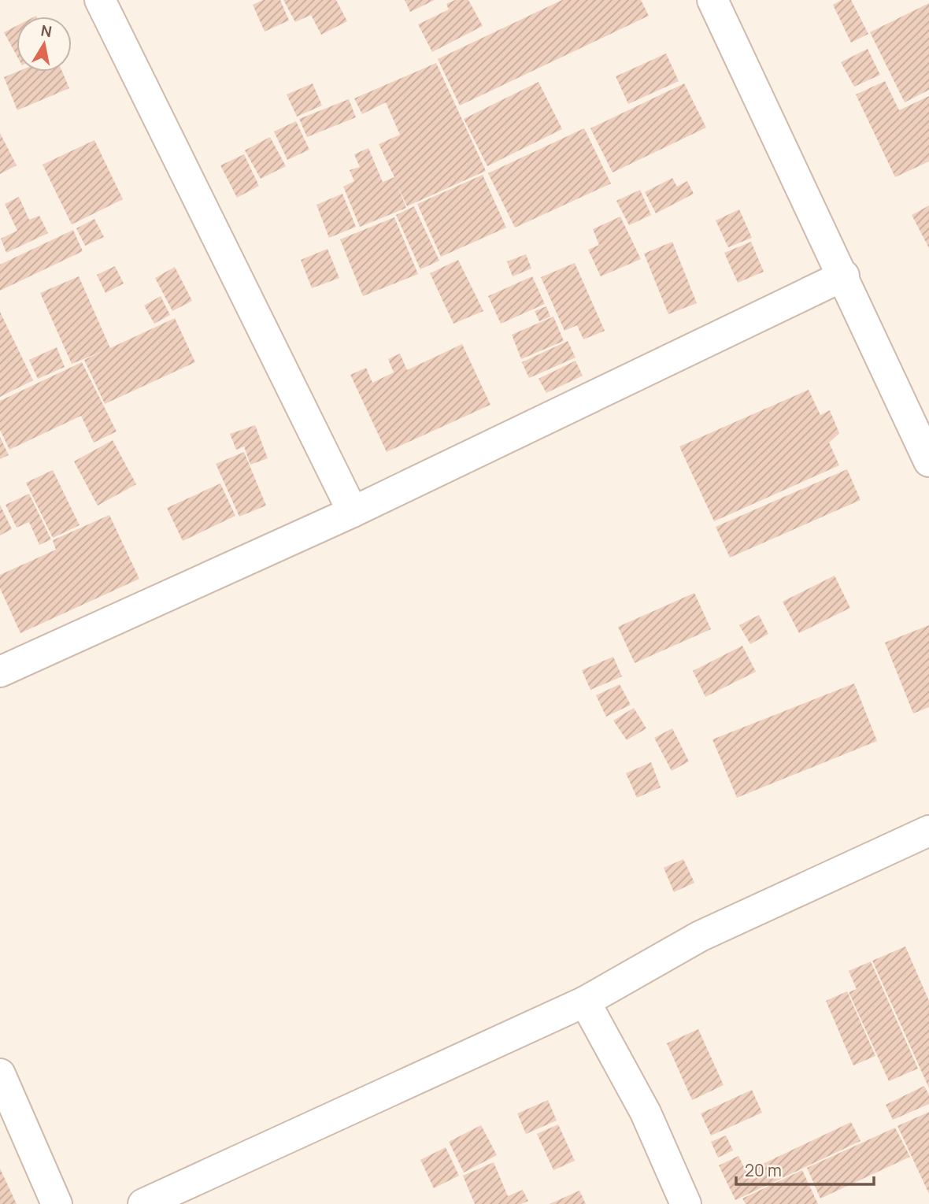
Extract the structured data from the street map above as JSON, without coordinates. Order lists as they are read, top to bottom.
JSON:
{
  "scale_bar": "20 m",
  "north": "top"
}
